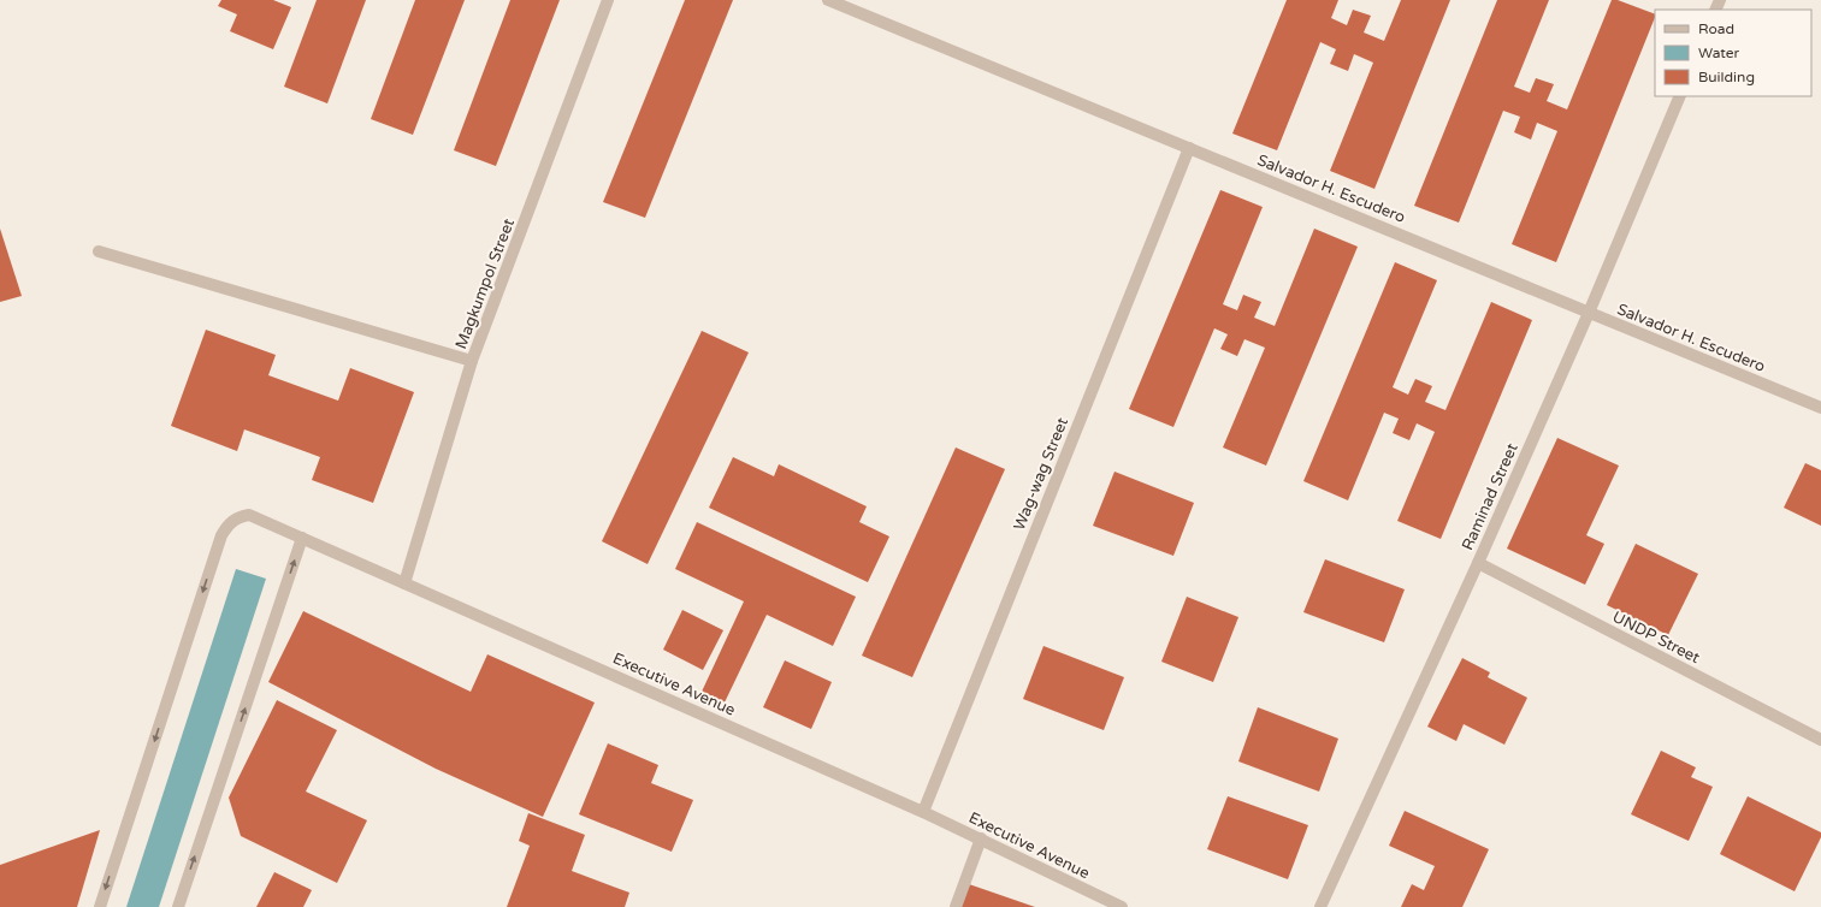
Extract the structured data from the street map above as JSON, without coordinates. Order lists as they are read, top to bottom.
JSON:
{
  "streets": {
    "street": [
      "Salvador H. Escudero",
      "Magkumpol Street",
      "Wag-wag Street",
      "Raminad Street",
      "UNDP Street",
      "Executive Avenue"
    ]
  },
  "crossings": [
    ["Salvador H. Escudero", "Wag-wag Street"],
    ["Salvador H. Escudero", "Raminad Street"],
    ["Magkumpol Street", "Executive Avenue"],
    ["Wag-wag Street", "Executive Avenue"],
    ["Raminad Street", "UNDP Street"]
  ],
  "legend": ["Road", "Water", "Building"]
}
